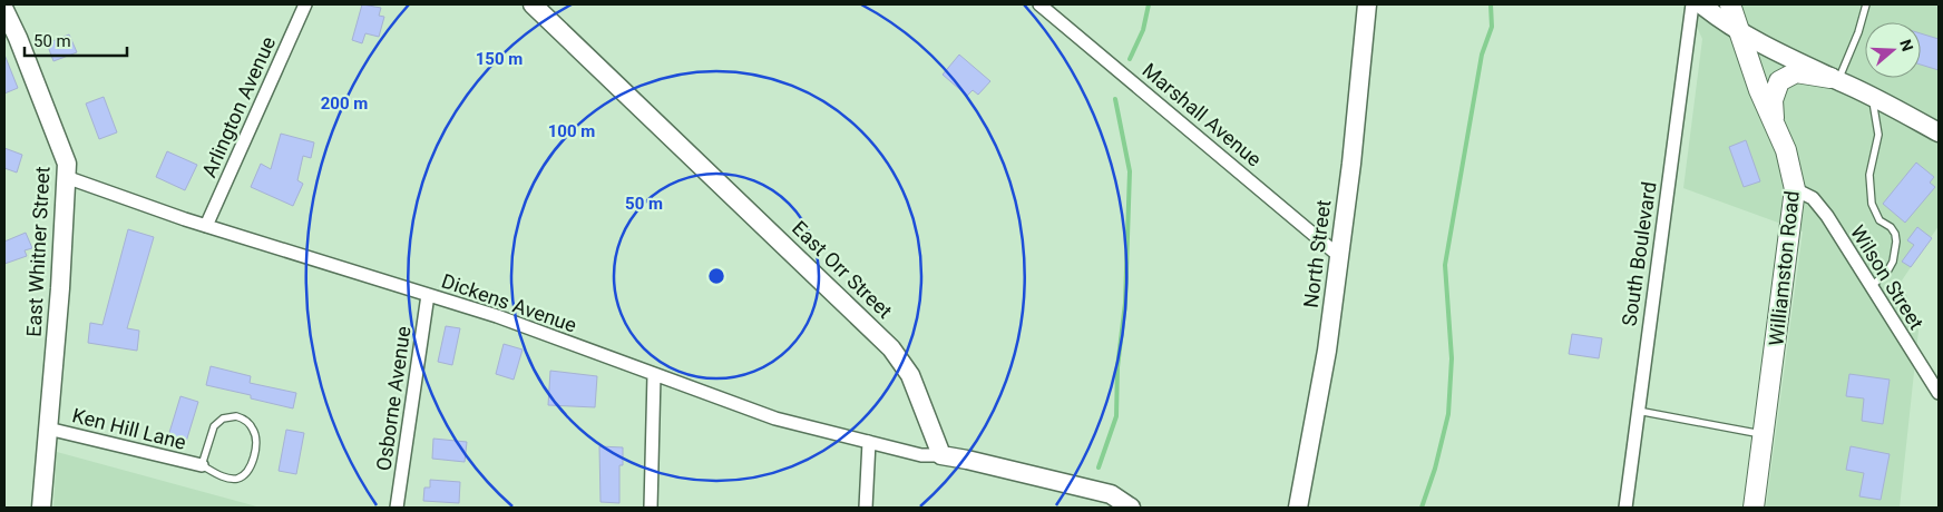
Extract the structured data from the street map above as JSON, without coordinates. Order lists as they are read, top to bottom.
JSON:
{
  "streets": {
    "main road": ["Williamston Road"],
    "street": [
      "Arlington Avenue",
      "Marshall Avenue",
      "East Whitner Street",
      "North Street",
      "South Boulevard",
      "East Orr Street",
      "Wilson Street",
      "Dickens Avenue",
      "Osborne Avenue",
      "Ken Hill Lane"
    ]
  },
  "crossings": [
    ["Arlington Avenue", "Dickens Avenue"],
    ["Marshall Avenue", "North Street"],
    ["East Whitner Street", "Dickens Avenue"],
    ["East Whitner Street", "Ken Hill Lane"],
    ["Williamston Road", "Wilson Street"],
    ["East Orr Street", "Dickens Avenue"],
    ["Dickens Avenue", "Osborne Avenue"]
  ],
  "scale_bar": "50 m",
  "north": "right",
  "rings": [
    "150 m",
    "200 m",
    "100 m",
    "50 m"
  ]
}
